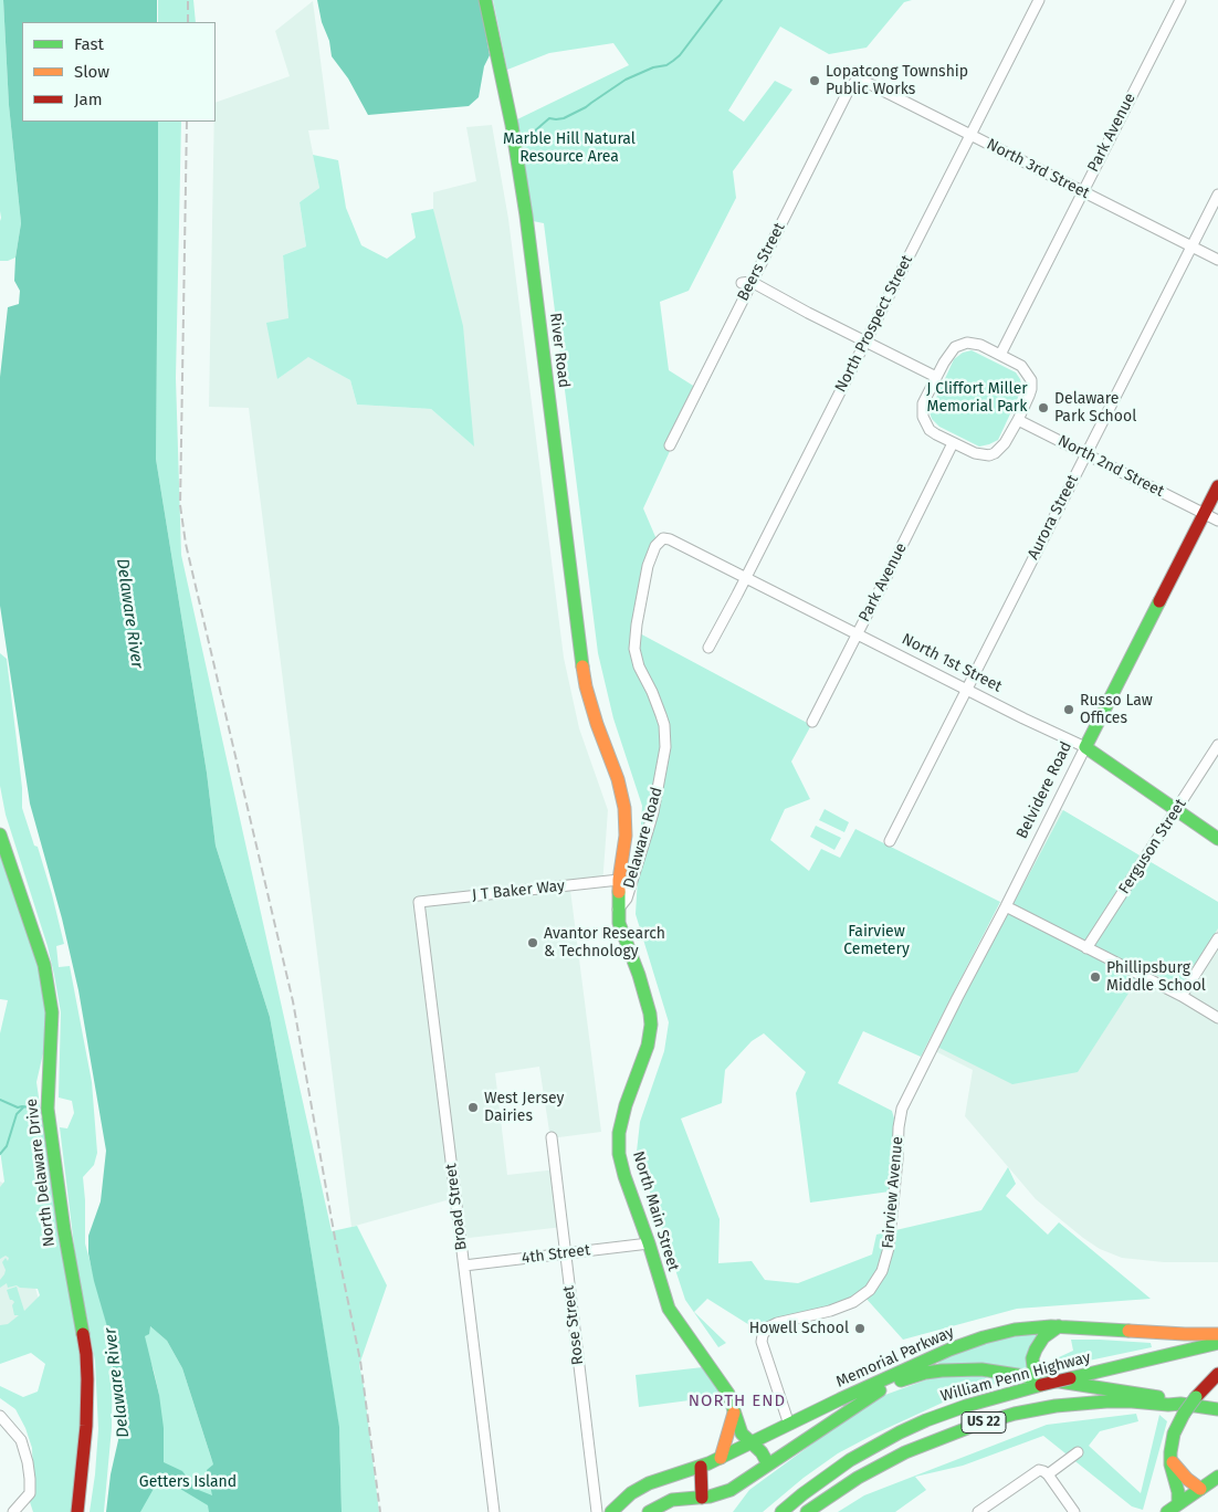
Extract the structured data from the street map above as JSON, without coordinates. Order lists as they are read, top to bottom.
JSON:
{
  "streets": {
    "main road": [
      "River Road",
      "North 1st Street",
      "Belvidere Road",
      "North Delaware Drive",
      "North Main Street",
      "Memorial Parkway",
      "William Penn Highway",
      "US 22"
    ],
    "street": [
      "Park Avenue",
      "North 3rd Street",
      "Beers Street",
      "North Prospect Street",
      "North 2nd Street",
      "Aurora Street",
      "Delaware Road",
      "Ferguson Street",
      "J T Baker Way",
      "Fairview Avenue",
      "Broad Street",
      "4th Street",
      "Rose Street"
    ]
  },
  "crossings": [
    ["Park Avenue", "North 3rd Street"],
    ["Park Avenue", "North 2nd Street"],
    ["Park Avenue", "North 1st Street"],
    ["North 3rd Street", "Beers Street"],
    ["North 3rd Street", "North Prospect Street"],
    ["North 3rd Street", "Aurora Street"],
    ["North Prospect Street", "North 1st Street"],
    ["River Road", "J T Baker Way"],
    ["River Road", "North Main Street"],
    ["North 2nd Street", "Aurora Street"],
    ["North 2nd Street", "Belvidere Road"],
    ["Aurora Street", "North 1st Street"],
    ["North 1st Street", "Belvidere Road"],
    ["North 1st Street", "Delaware Road"],
    ["North 1st Street", "Ferguson Street"],
    ["Belvidere Road", "Fairview Avenue"],
    ["Delaware Road", "North Main Street"],
    ["J T Baker Way", "Broad Street"],
    ["J T Baker Way", "North Main Street"],
    ["Fairview Avenue", "Memorial Parkway"],
    ["Broad Street", "4th Street"],
    ["North Main Street", "4th Street"],
    ["North Main Street", "Memorial Parkway"],
    ["4th Street", "Rose Street"],
    ["Memorial Parkway", "William Penn Highway"],
    ["Memorial Parkway", "US 22"]
  ],
  "districts": ["NORTH END"],
  "water": ["Delaware River"],
  "parks": [
    "Marble Hill Natural Resource Area",
    "J Cliffort Miller Memorial Park",
    "Fairview Cemetery",
    "Getters Island"
  ],
  "places": [
    "Lopatcong Township Public Works",
    "Delaware Park School",
    "Russo Law Offices",
    "Avantor Research & Technology",
    "Phillipsburg Middle School",
    "West Jersey Dairies",
    "Howell School"
  ],
  "legend": ["Fast", "Slow", "Jam"]
}
